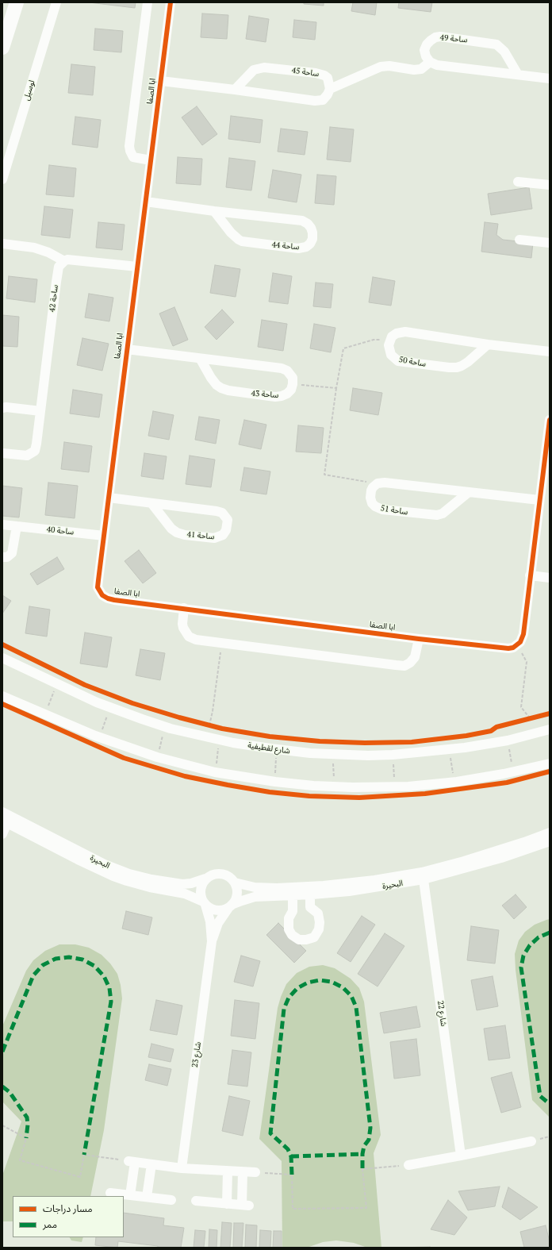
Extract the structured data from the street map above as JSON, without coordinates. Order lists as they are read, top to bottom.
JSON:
{
  "streets": {
    "street": [
      "ساحة 49",
      "ساحة 45",
      "لوسيل",
      "ابا الصفا",
      "ساحة 44",
      "ساحة 42",
      "ساحة 50",
      "ساحة 43",
      "ساحة 51",
      "ساحة 40",
      "ساحة 41",
      "شارع لقطيفية",
      "البحيرة",
      "شارع 22",
      "شارع 23"
    ]
  },
  "crossings": [
    ["ابا الصفا", "ساحة 44"],
    ["ابا الصفا", "ساحة 40"],
    ["ابا الصفا", "ساحة 41"],
    ["البحيرة", "شارع 22"],
    ["البحيرة", "شارع 23"]
  ],
  "legend": ["مسار دراجات", "ممر"]
}
